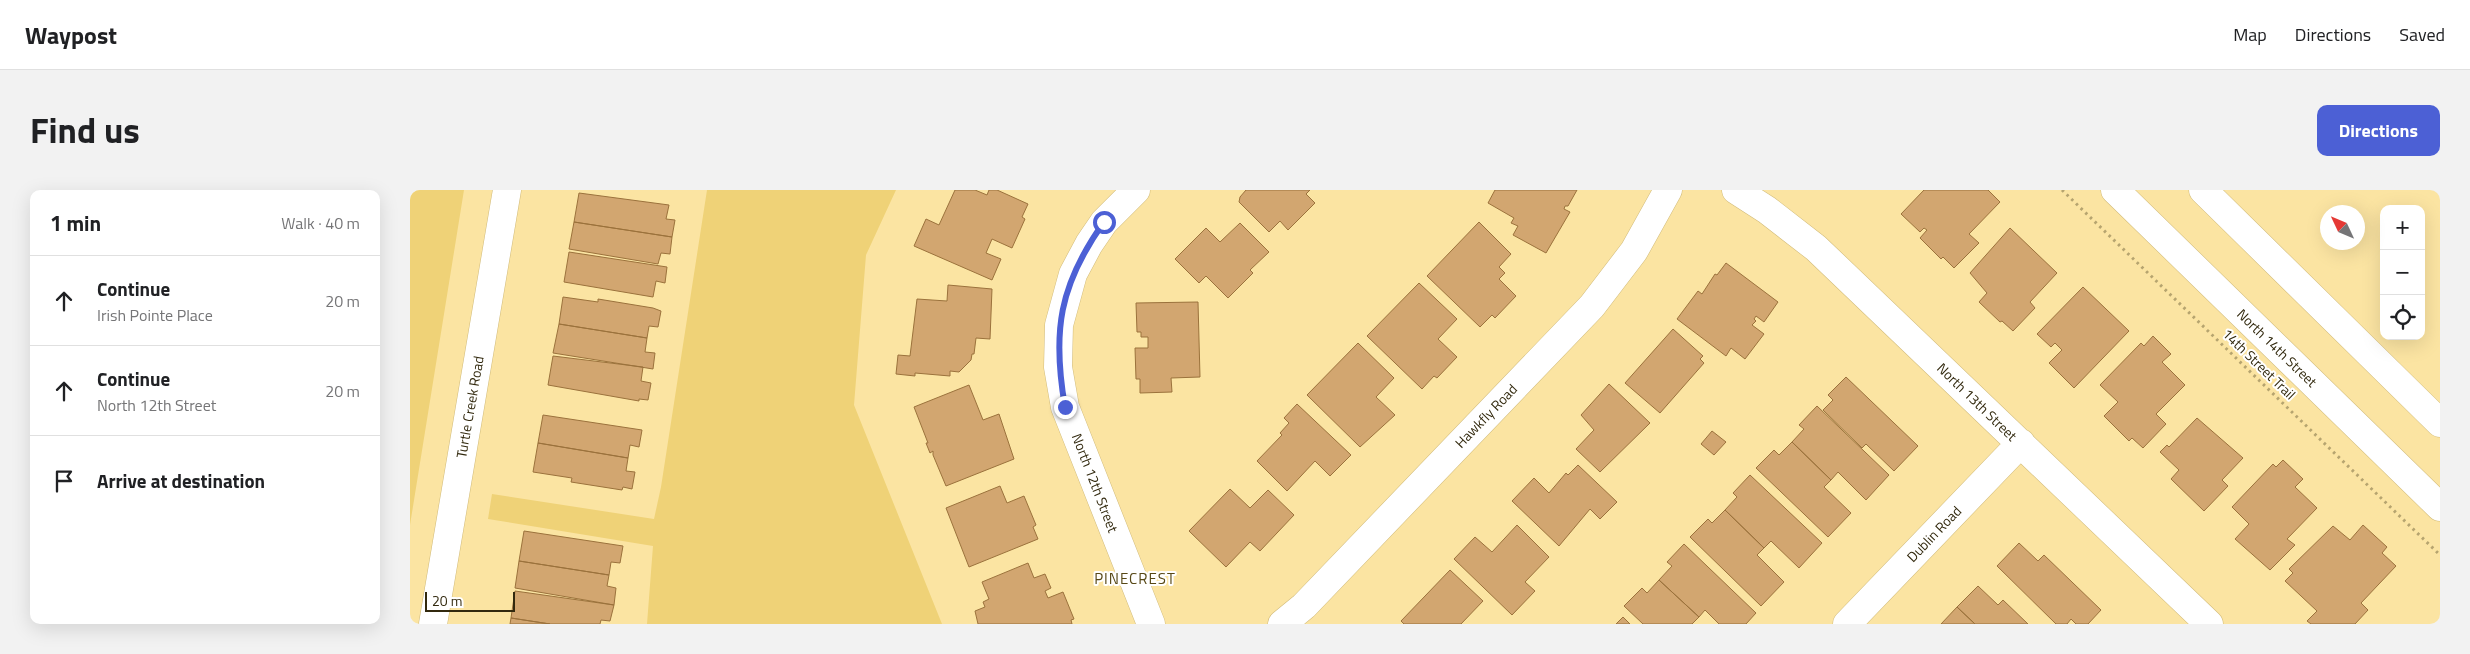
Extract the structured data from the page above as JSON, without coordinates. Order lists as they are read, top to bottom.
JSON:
{
  "streets": {
    "street": [
      "North 14th Street",
      "North 13th Street",
      "Turtle Creek Road",
      "Hawkfly Road",
      "North 12th Street",
      "Dublin Road"
    ],
    "path": ["14th Street Trail"]
  },
  "crossings": [
    ["North 13th Street", "Dublin Road"]
  ],
  "districts": ["PINECREST"],
  "scale_bar": "20 m",
  "north": "top left",
  "page": {
    "header": "Waypost",
    "nav": ["Map", "Directions", "Saved"],
    "title": "Find us",
    "buttons": "Directions",
    "heading": ["1 min", "Walk · 40 m"],
    "map_buttons": ["+", "−"],
    "list": [
      ["Continue", "Irish Pointe Place", "20 m"],
      ["Continue", "North 12th Street", "20 m"],
      "Arrive at destination"
    ],
    "scale": "20 m"
  }
}
